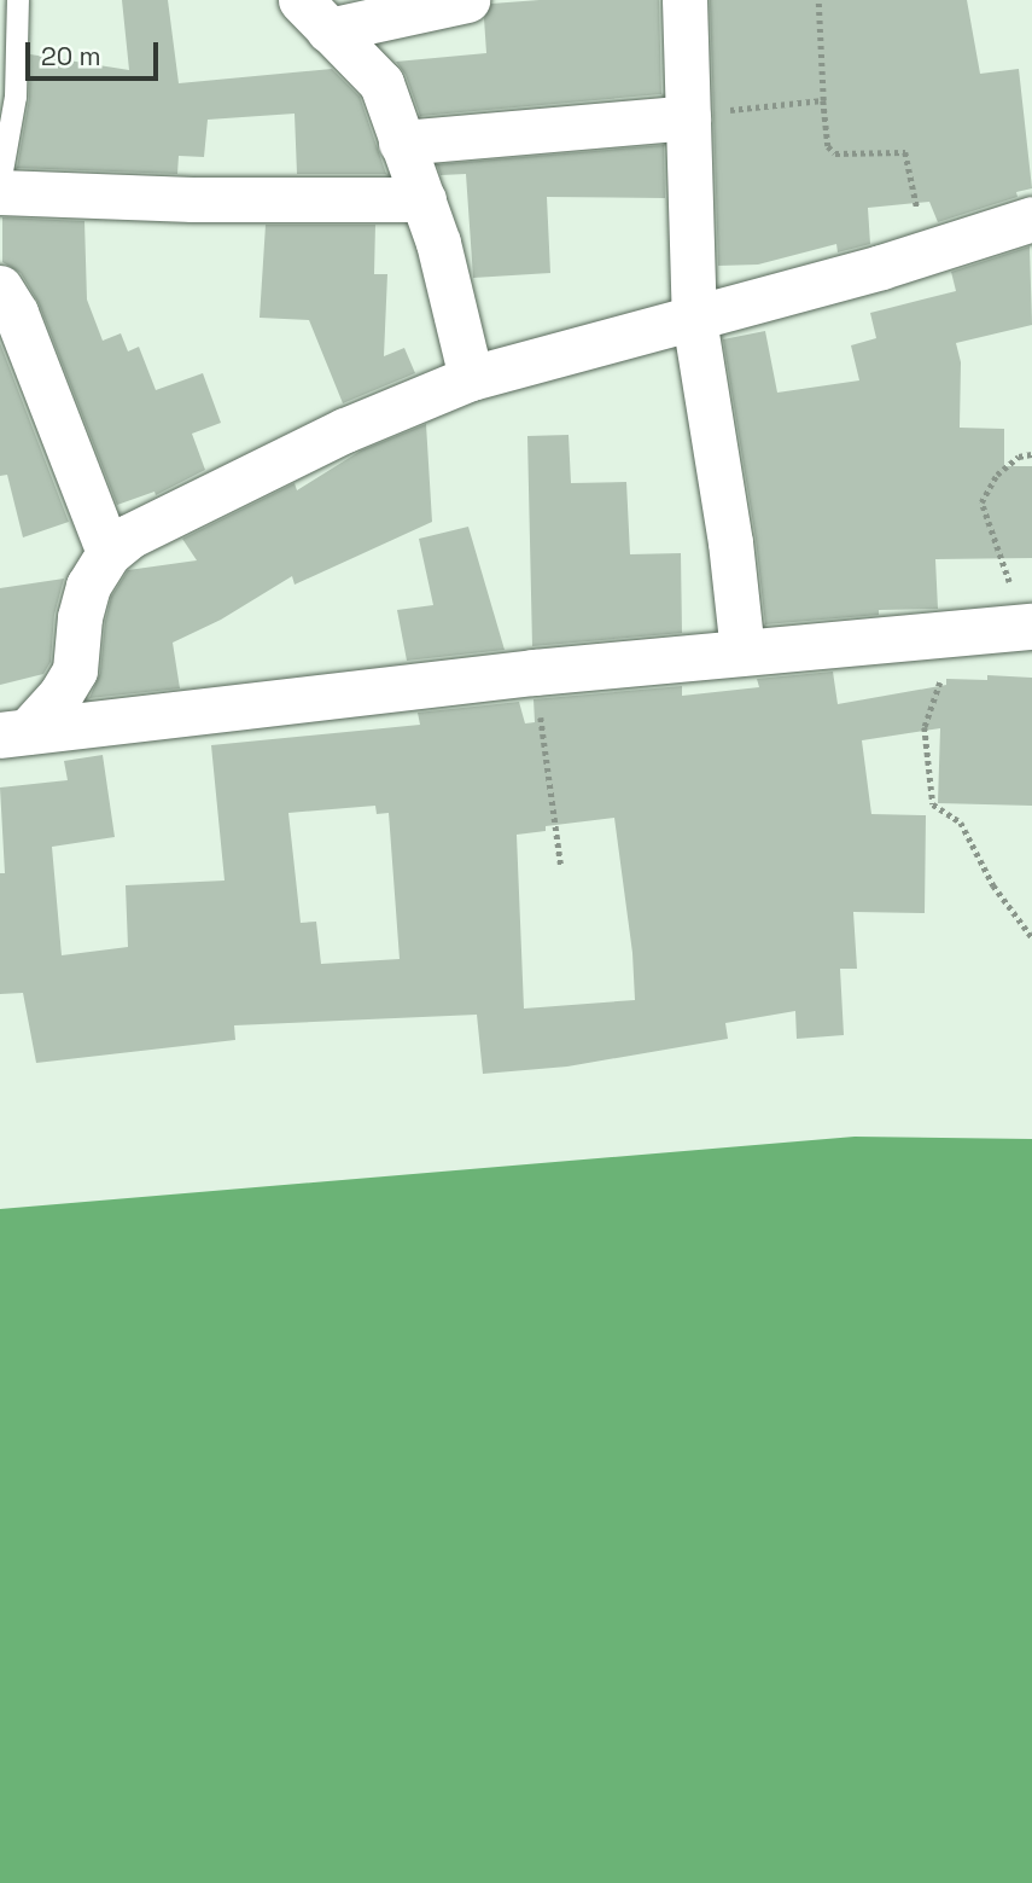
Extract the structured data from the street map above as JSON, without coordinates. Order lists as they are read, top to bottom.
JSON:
{
  "scale_bar": "20 m"
}
